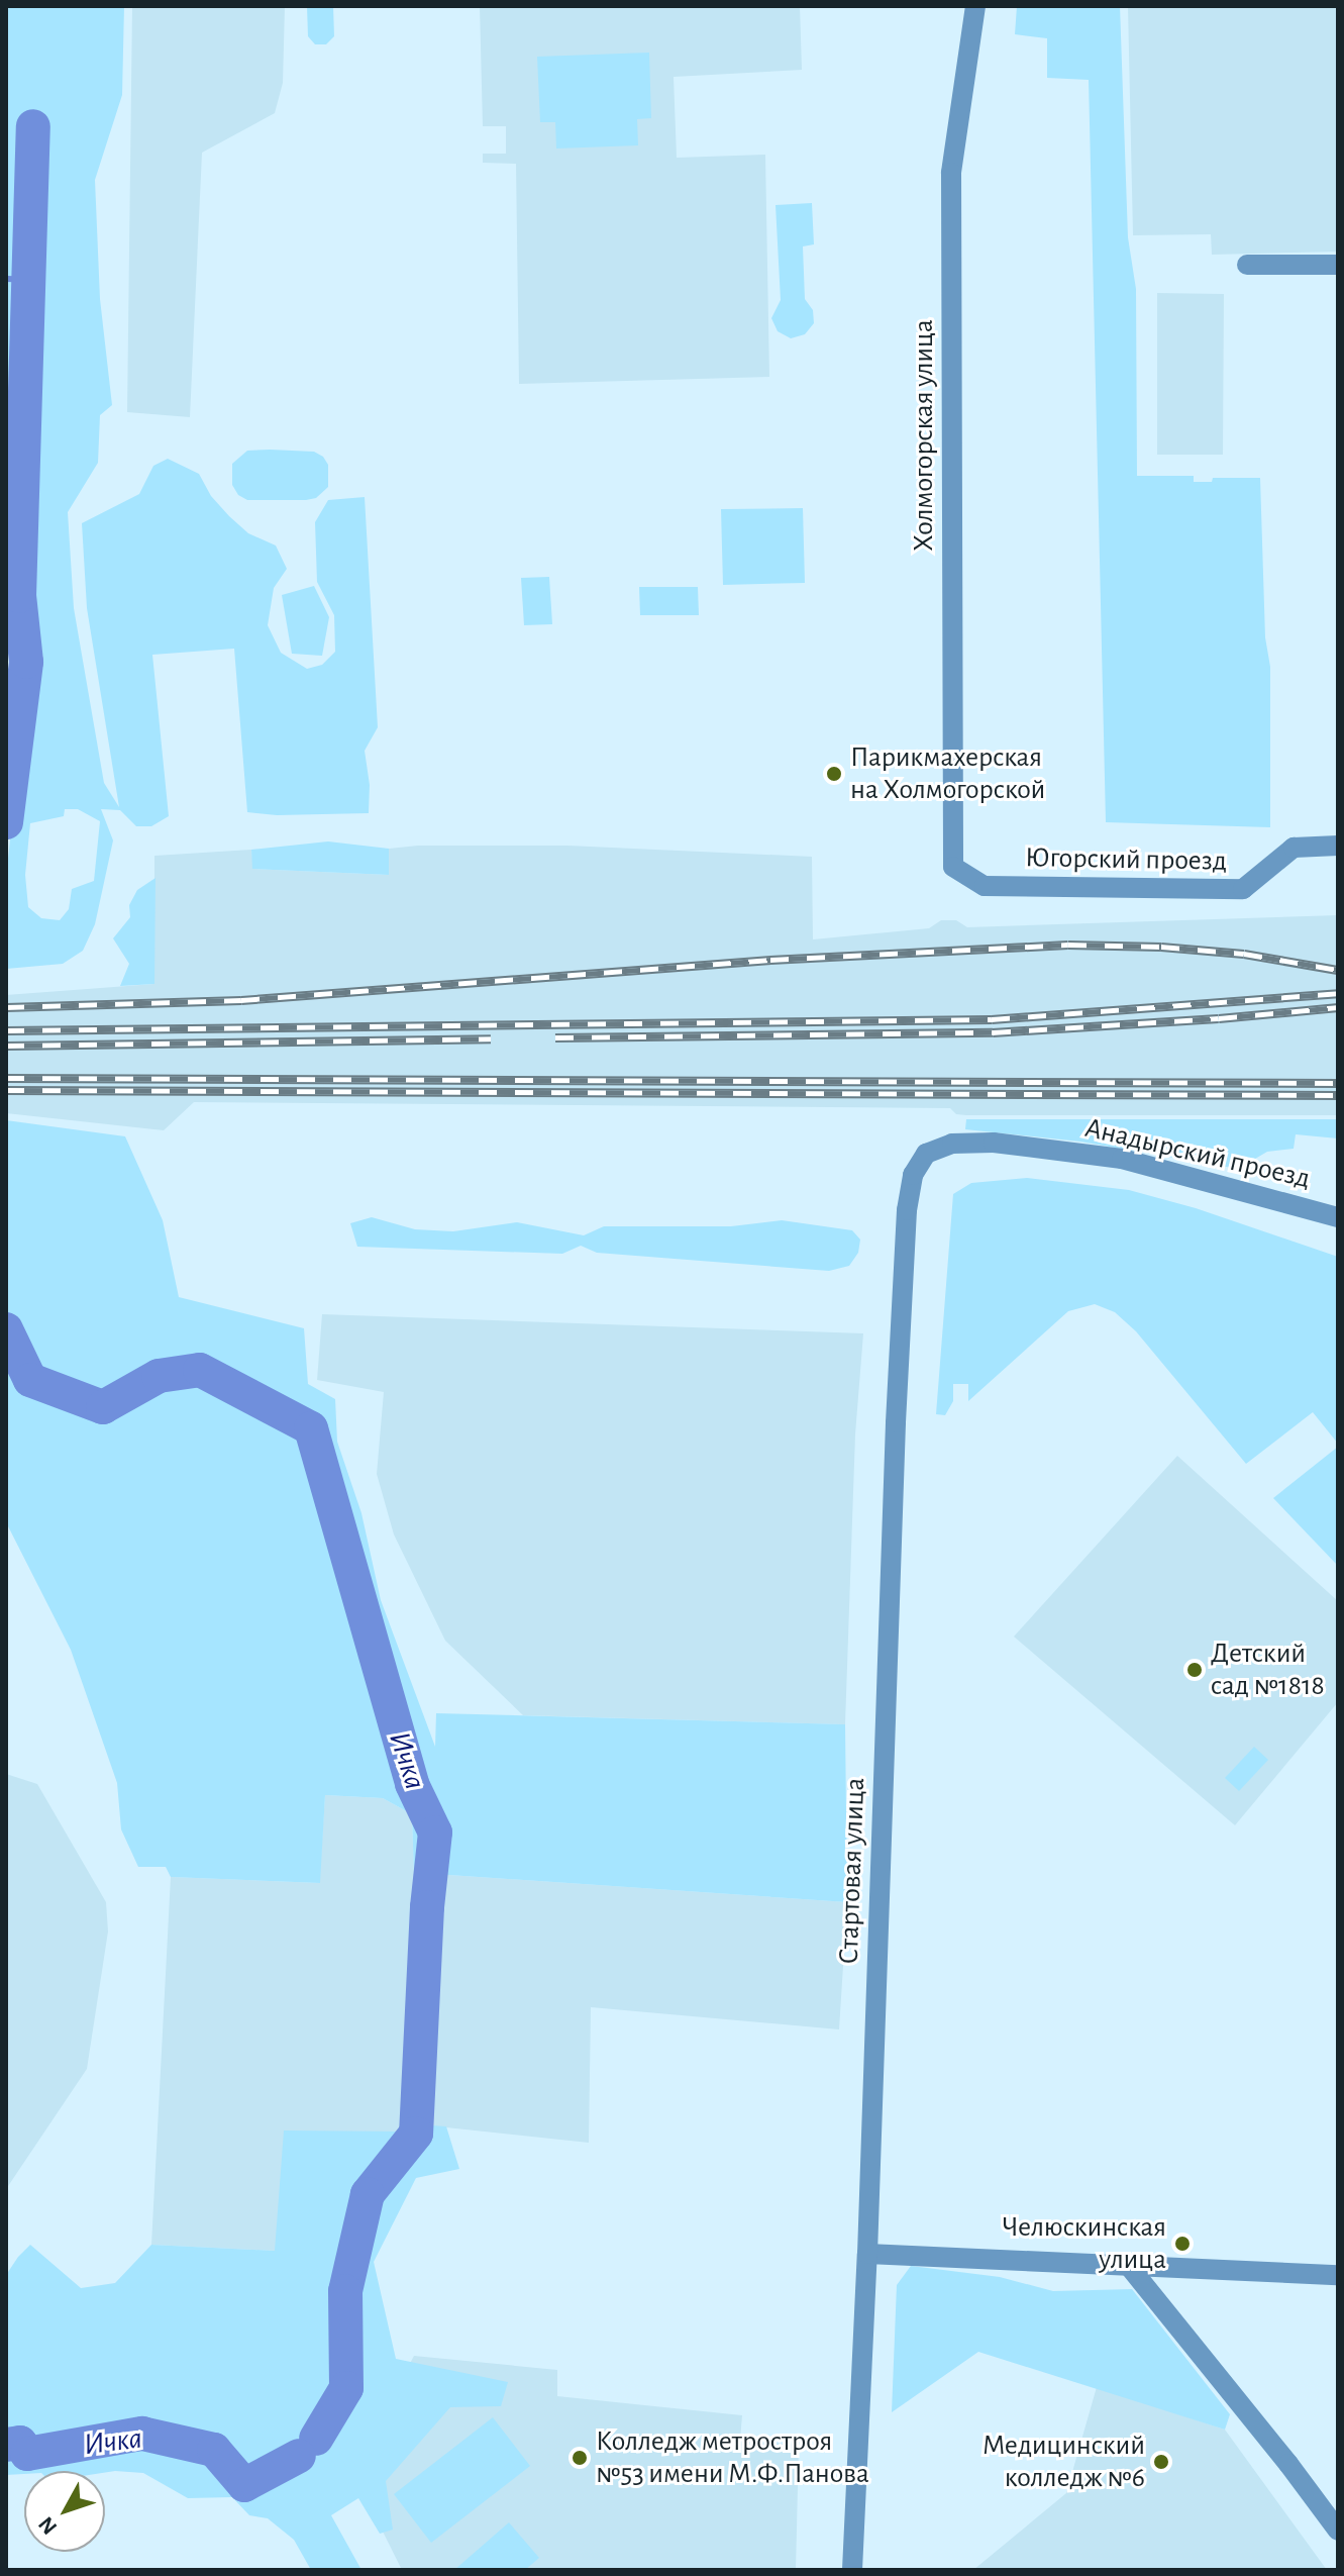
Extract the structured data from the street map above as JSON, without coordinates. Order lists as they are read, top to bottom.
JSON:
{
  "streets": {
    "street": [
      "Холмогорская улица",
      "Югорский проезд",
      "Анадырский проезд",
      "Стартовая улица"
    ]
  },
  "crossings": [
    ["Холмогорская улица", "Югорский проезд"],
    ["Анадырский проезд", "Стартовая улица"]
  ],
  "water": ["Ичка"],
  "places": [
    "Парикмахерская на Холмогорской",
    "Детский сад №1818",
    "Челюскинская улица",
    "Колледж метростроя №53 имени М.Ф.Панова",
    "Медицинский колледж №6"
  ],
  "north": "bottom left"
}
